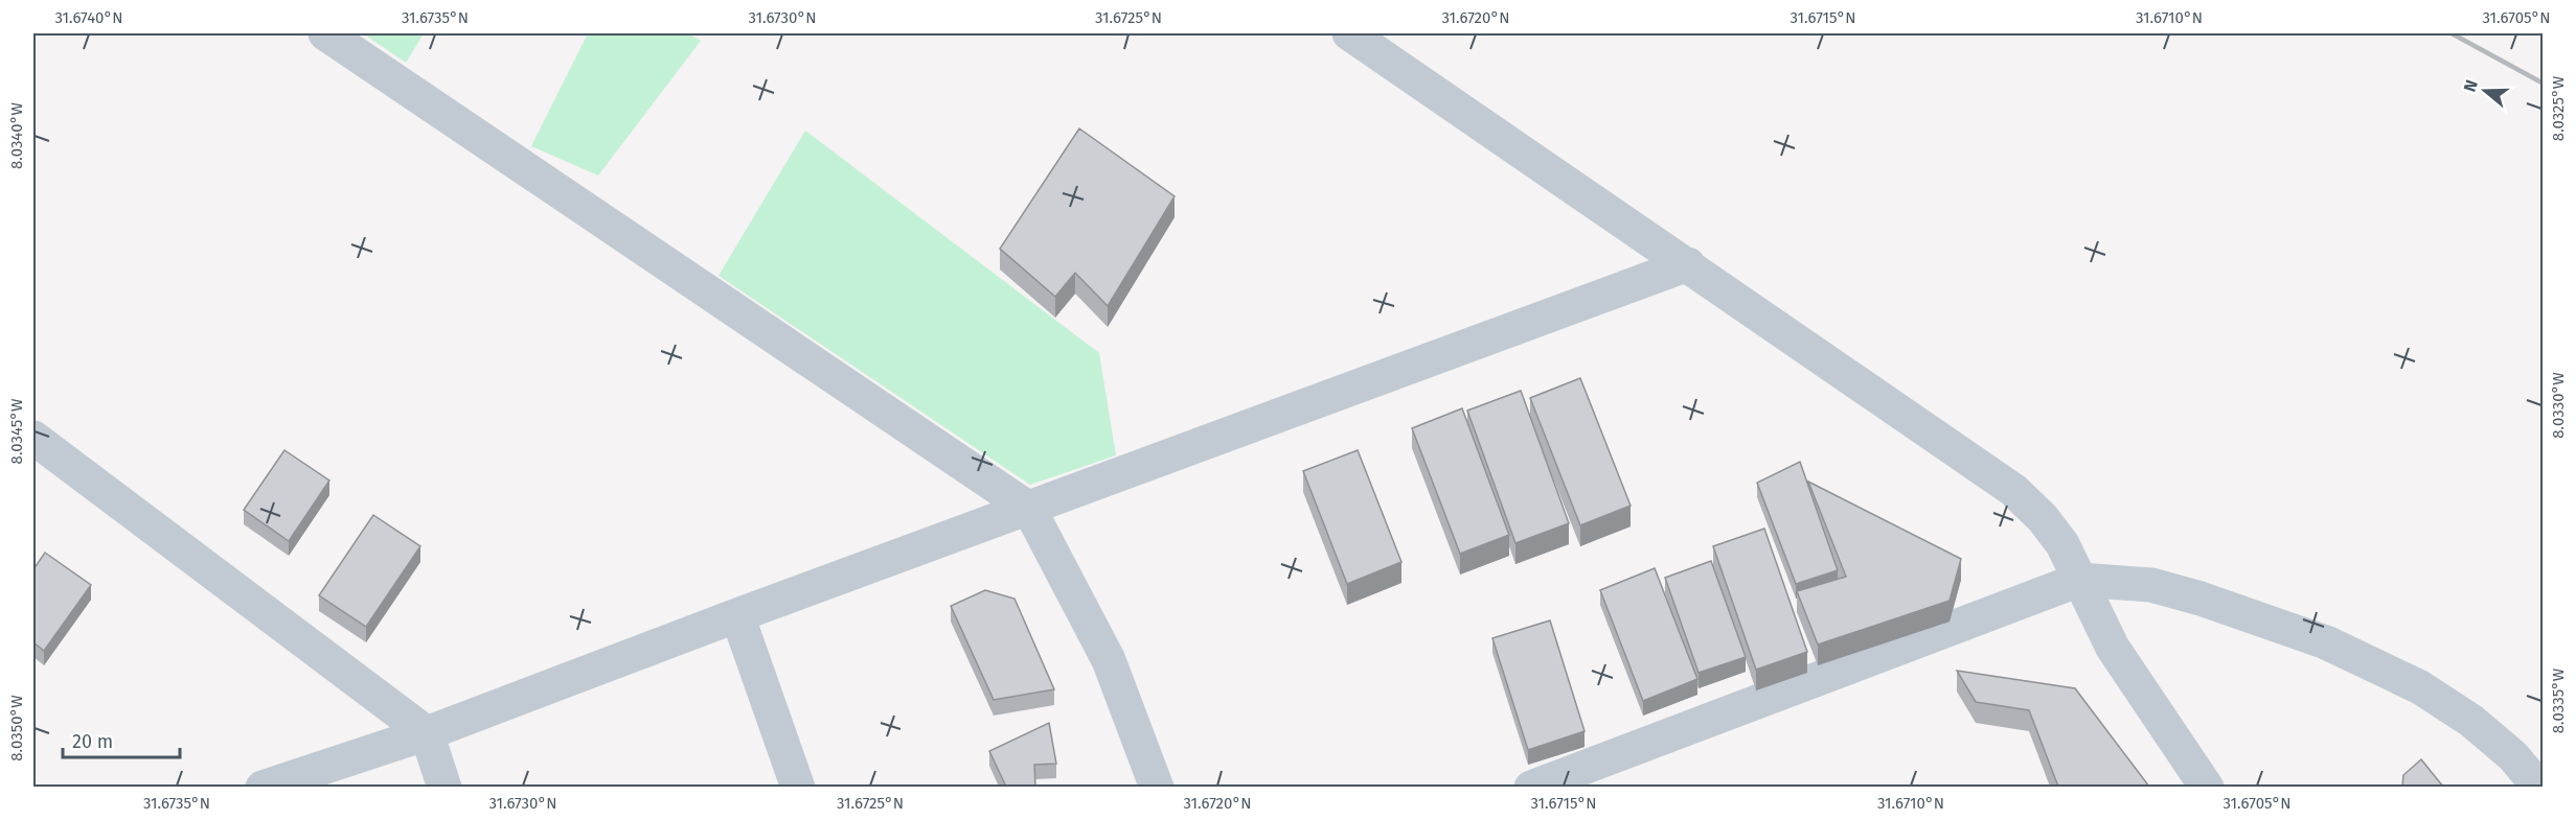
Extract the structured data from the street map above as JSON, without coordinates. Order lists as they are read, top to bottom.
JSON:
{
  "scale_bar": "20 m",
  "north": "left",
  "coordinates": [
    "31.6740°N",
    "31.6735°N",
    "31.6730°N",
    "31.6725°N",
    "31.6720°N",
    "31.6715°N",
    "31.6710°N",
    "31.6705°N",
    "8.0325°W",
    "8.0340°W",
    "8.0330°W",
    "8.0345°W",
    "8.0335°W",
    "8.0350°W"
  ]
}
